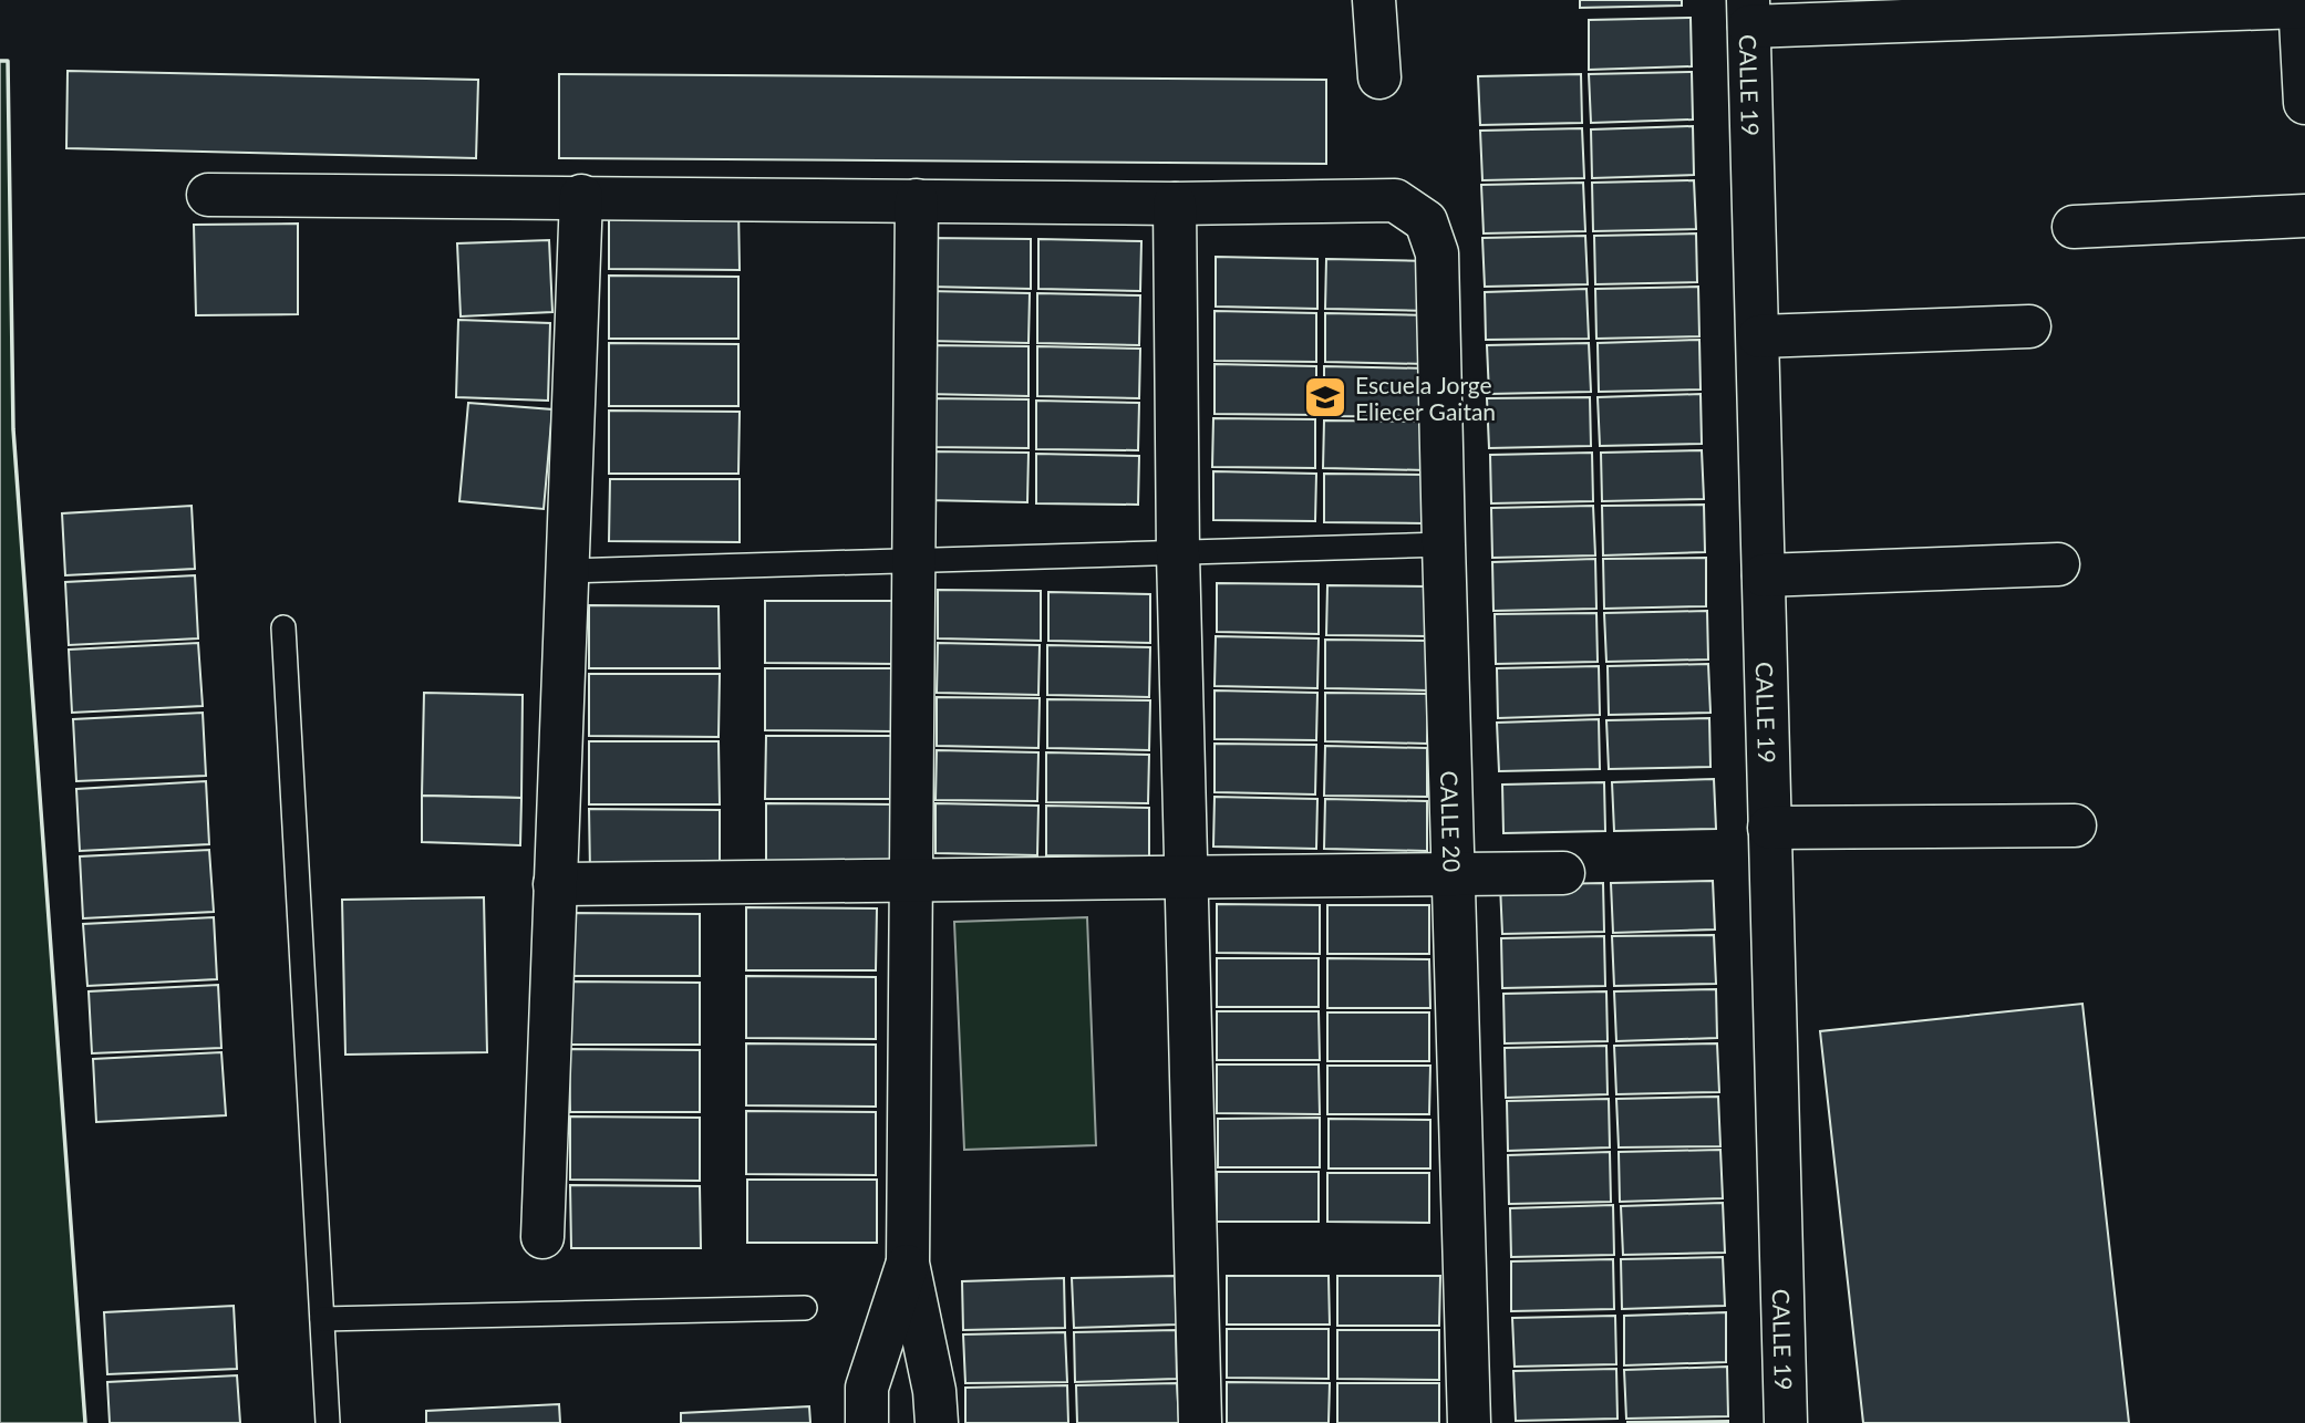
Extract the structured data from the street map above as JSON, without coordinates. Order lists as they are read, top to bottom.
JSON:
{
  "streets": {
    "street": ["CALLE 19", "CALLE 20"]
  },
  "places": {
    "school or university": ["Escuela Jorge Eliecer Gaitan"]
  }
}
